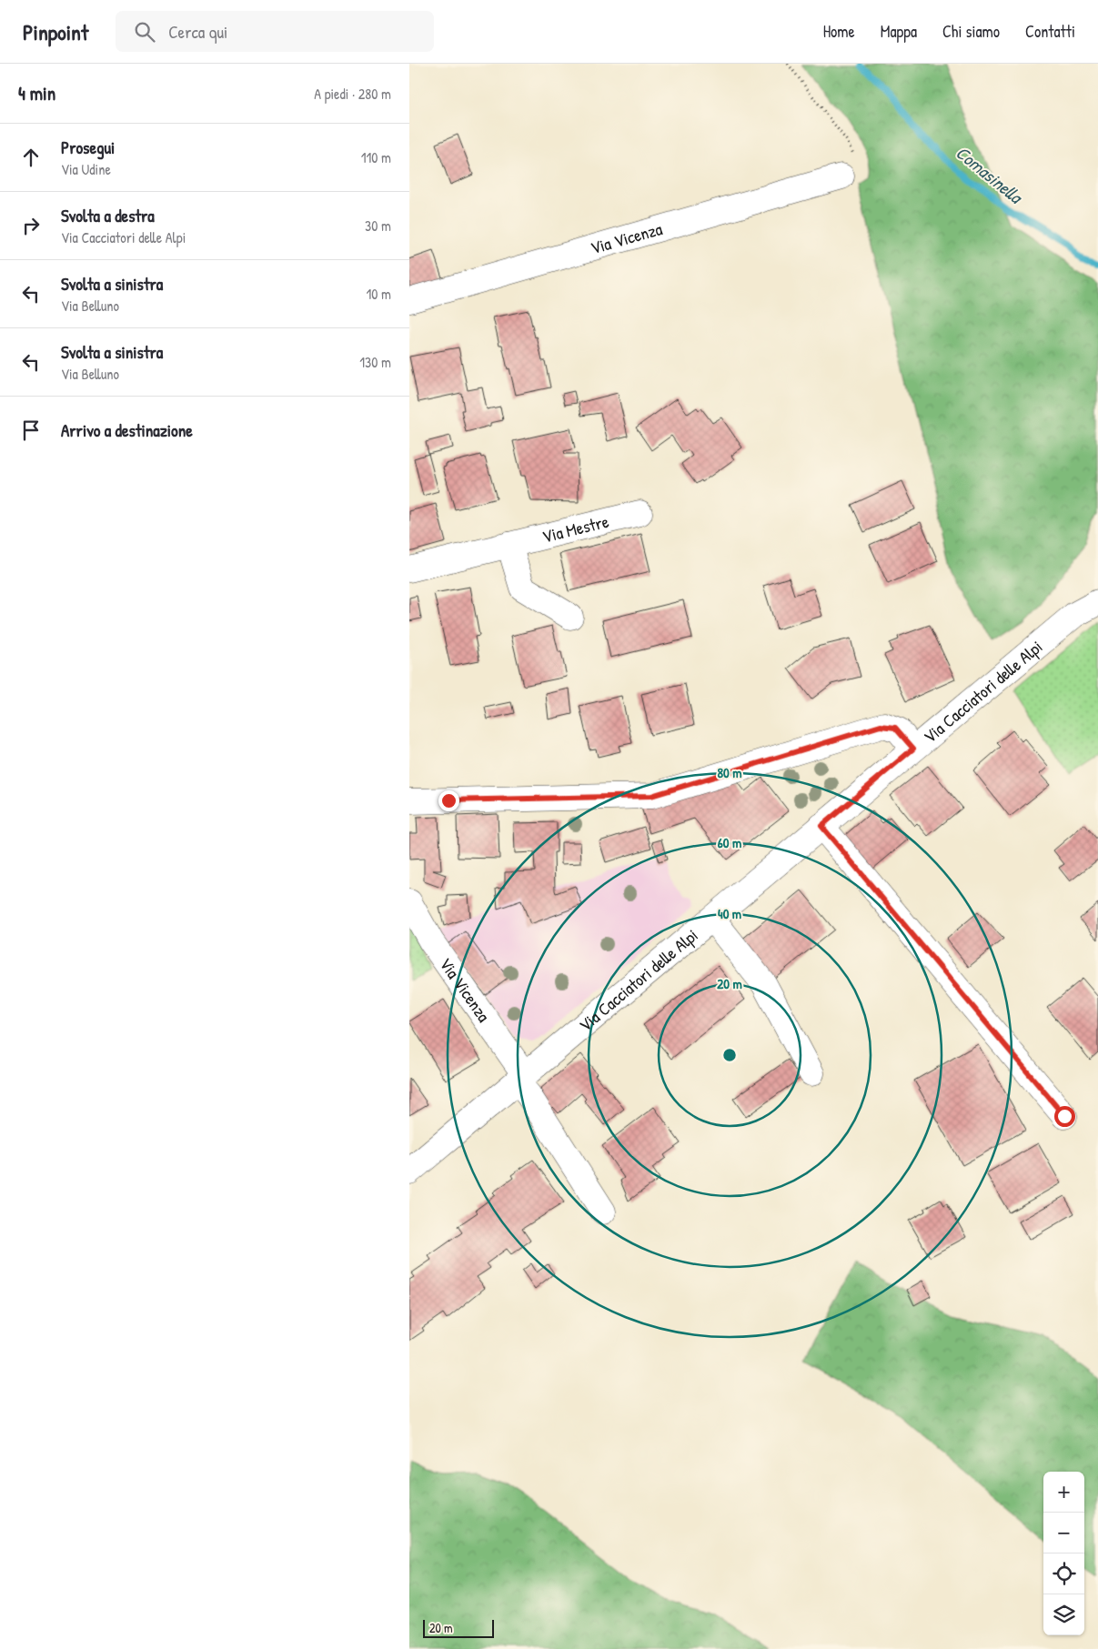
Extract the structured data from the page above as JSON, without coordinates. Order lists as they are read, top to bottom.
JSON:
{
  "streets": {
    "street": ["Via Vicenza", "Via Mestre", "Via Cacciatori delle Alpi"]
  },
  "crossings": [
    ["Via Vicenza", "Via Cacciatori delle Alpi"]
  ],
  "water": ["Comasinella"],
  "scale_bar": "20 m",
  "page": {
    "header": "Pinpoint",
    "search": "Cerca qui",
    "nav": [
      "Home",
      "Mappa",
      "Chi siamo",
      "Contatti"
    ],
    "heading": ["4 min", "A piedi · 280 m"],
    "list": [
      ["Prosegui", "Via Udine", "110 m"],
      ["Svolta a destra", "Via Cacciatori delle Alpi", "30 m"],
      ["Svolta a sinistra", "Via Belluno", "10 m"],
      ["Svolta a sinistra", "Via Belluno", "130 m"],
      "Arrivo a destinazione"
    ],
    "map_buttons": ["+", "−"],
    "scale": "20 m"
  },
  "rings": [
    "80 m",
    "60 m",
    "40 m",
    "20 m"
  ]
}
